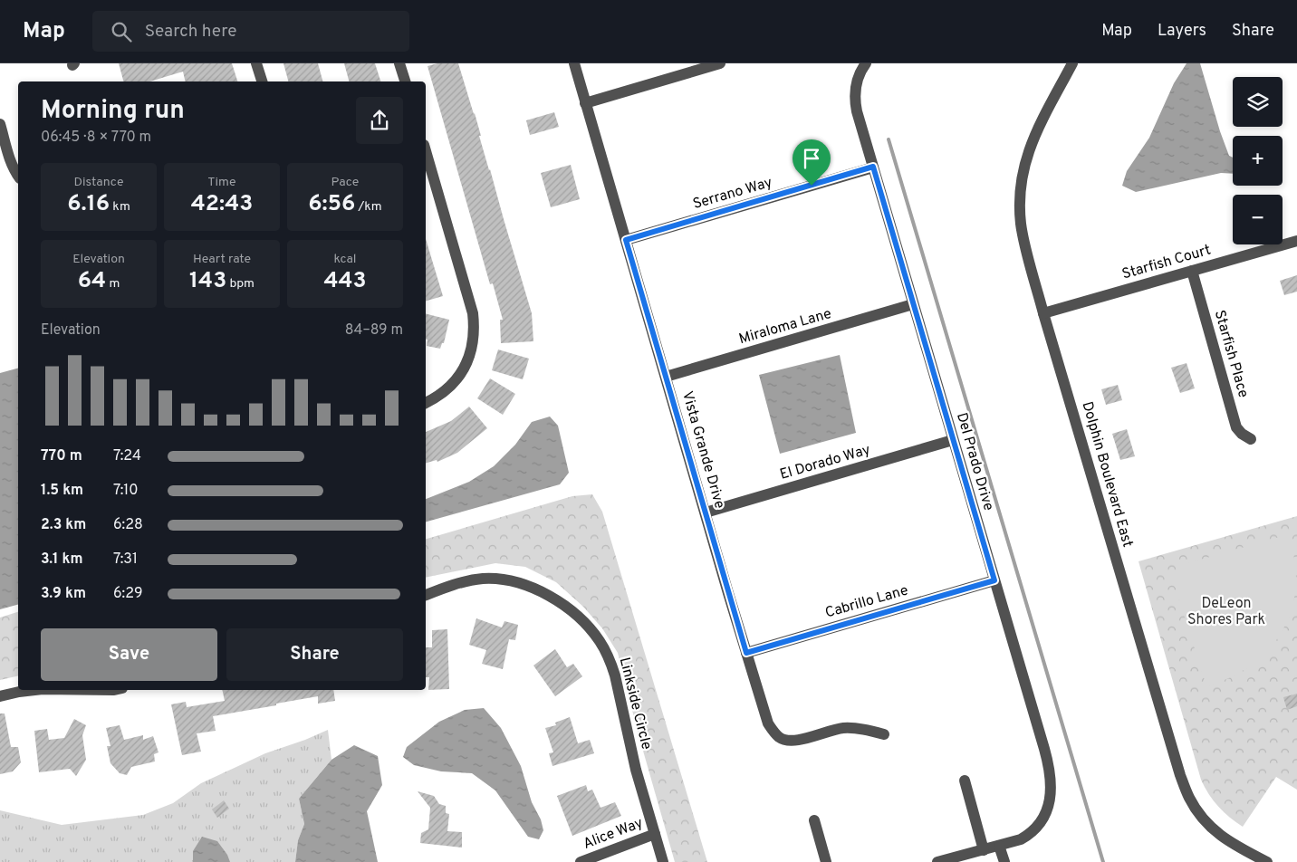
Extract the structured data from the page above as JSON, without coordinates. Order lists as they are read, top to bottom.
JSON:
{
  "streets": {
    "street": [
      "Serrano Way",
      "Starfish Court",
      "Miraloma Lane",
      "Starfish Place",
      "Vista Grande Drive",
      "Del Prado Drive",
      "El Dorado Way",
      "Dolphin Boulevard East",
      "Cabrillo Lane",
      "Linkside Circle",
      "Alice Way"
    ]
  },
  "crossings": [
    ["Serrano Way", "Vista Grande Drive"],
    ["Serrano Way", "Del Prado Drive"],
    ["Starfish Court", "Starfish Place"],
    ["Starfish Court", "Dolphin Boulevard East"],
    ["Miraloma Lane", "Vista Grande Drive"],
    ["Miraloma Lane", "Del Prado Drive"],
    ["Vista Grande Drive", "El Dorado Way"],
    ["Vista Grande Drive", "Cabrillo Lane"],
    ["Del Prado Drive", "El Dorado Way"],
    ["Del Prado Drive", "Cabrillo Lane"],
    ["Linkside Circle", "Alice Way"]
  ],
  "parks": ["DeLeon Shores Park"],
  "page": {
    "header": "Map",
    "search": "Search here",
    "nav": ["Map", "Layers", "Share"],
    "map_buttons": ["+", "−"],
    "heading": ["Morning run", "06:45 · 8 × 770 m"],
    "stats": [
      ["Distance", "6.16 km"],
      ["Time", "42:43"],
      ["Pace", "6:56 /km"],
      ["Elevation", "64 m"],
      ["Heart rate", "143 bpm"],
      ["kcal", "443"]
    ],
    "chart": ["Elevation", "84–89 m"],
    "list": [
      {
        "name": "770 m",
        "note": "7:24"
      },
      {
        "name": "1.5 km",
        "note": "7:10"
      },
      {
        "name": "2.3 km",
        "note": "6:28"
      },
      {
        "name": "3.1 km",
        "note": "7:31"
      },
      {
        "name": "3.9 km",
        "note": "6:29"
      }
    ],
    "buttons": ["Save", "Share"]
  }
}
